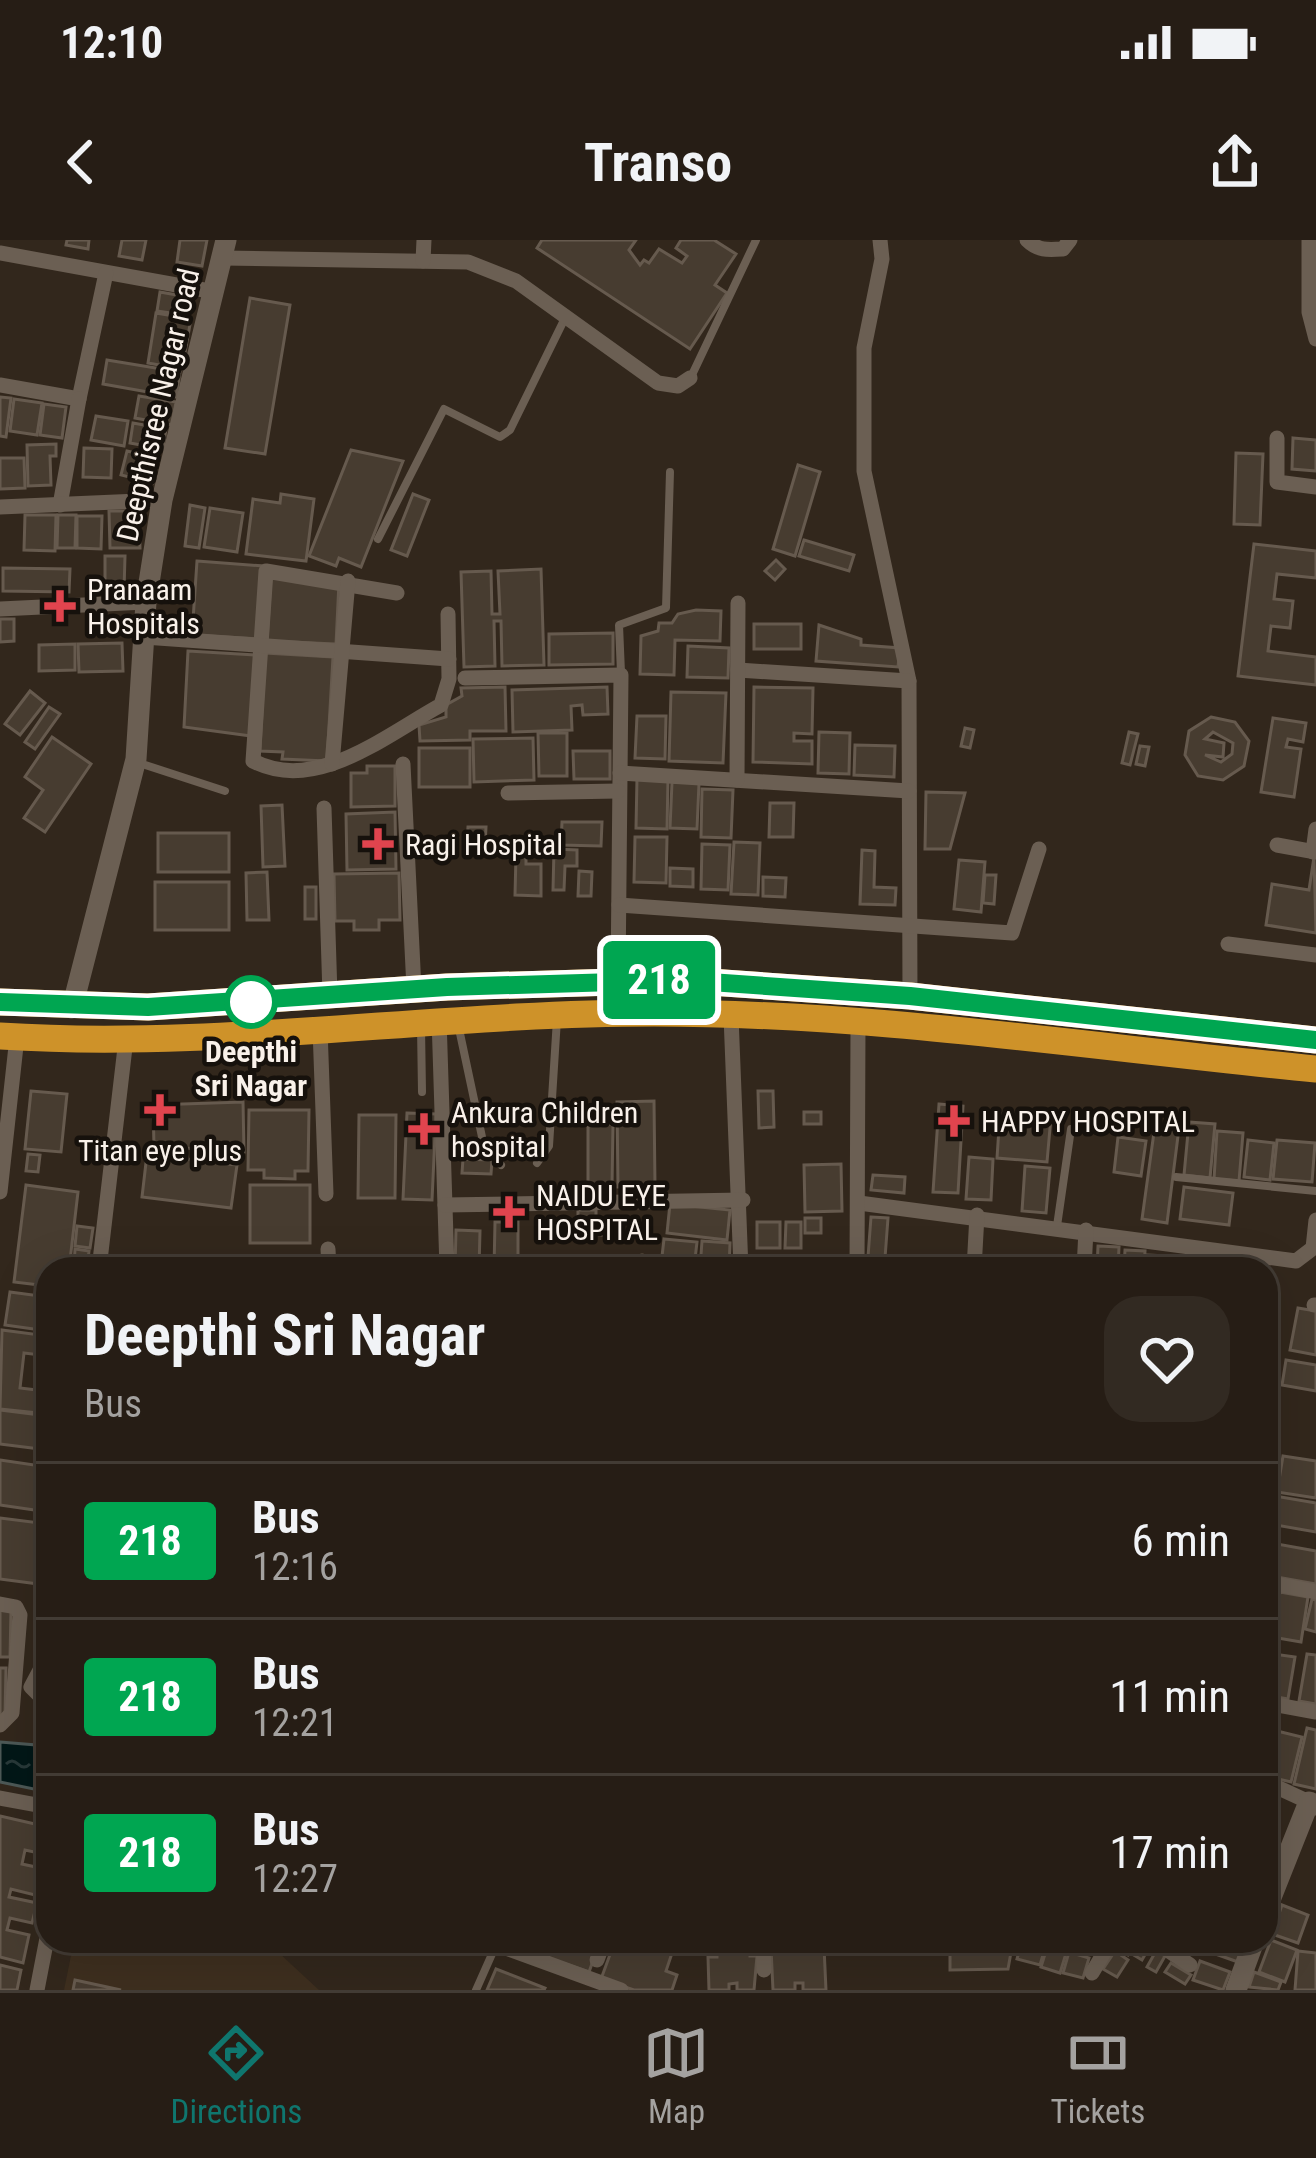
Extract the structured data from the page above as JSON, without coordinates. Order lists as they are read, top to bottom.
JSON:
{
  "streets": {
    "street": ["Deepthisree Nagar road"]
  },
  "places": {
    "health": [
      "Pranaam Hospitals",
      "Ragi Hospital",
      "Titan eye plus",
      "HAPPY HOSPITAL",
      "Ankura Children hospital",
      "NAIDU EYE HOSPITAL"
    ],
    "other": ["Deepthi Sri Nagar"]
  },
  "lines": ["bus line 218"],
  "page": {
    "status": "12:10",
    "header": "Transo",
    "on_map": "218",
    "heading": ["Deepthi Sri Nagar", "Bus"],
    "list": [
      {
        "mark": "218",
        "name": "Bus",
        "note": "12:16",
        "value": "6 min"
      },
      {
        "mark": "218",
        "name": "Bus",
        "note": "12:21",
        "value": "11 min"
      },
      {
        "mark": "218",
        "name": "Bus",
        "note": "12:27",
        "value": "17 min"
      }
    ],
    "tabs": ["Directions", "Map", "Tickets"]
  }
}
